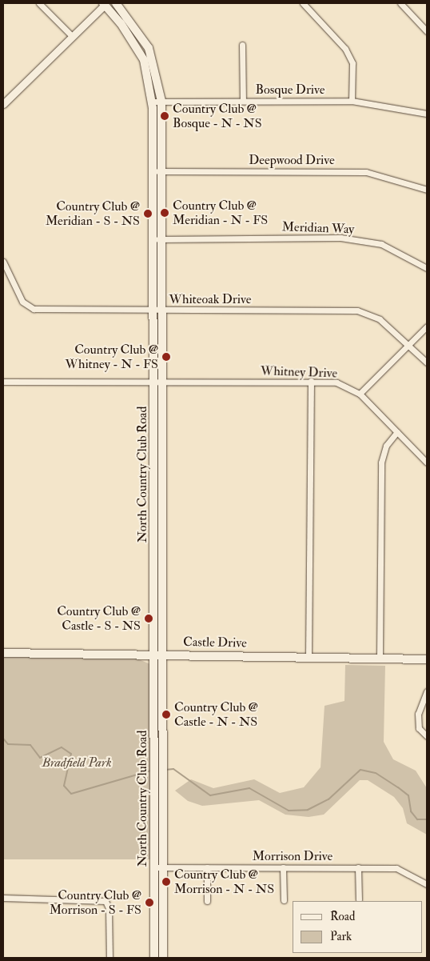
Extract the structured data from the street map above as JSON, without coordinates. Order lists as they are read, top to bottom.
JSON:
{
  "streets": {
    "main road": ["North Country Club Road", "Castle Drive"],
    "street": [
      "Bosque Drive",
      "Deepwood Drive",
      "Meridian Way",
      "Whiteoak Drive",
      "Whitney Drive",
      "Morrison Drive"
    ]
  },
  "crossings": [
    ["Bosque Drive", "North Country Club Road"],
    ["Deepwood Drive", "North Country Club Road"],
    ["Meridian Way", "North Country Club Road"],
    ["Whiteoak Drive", "North Country Club Road"],
    ["Whitney Drive", "North Country Club Road"],
    ["North Country Club Road", "Castle Drive"],
    ["North Country Club Road", "Morrison Drive"]
  ],
  "parks": ["Bradfield Park"],
  "places": [
    "Country Club @ Bosque - N - NS",
    "Country Club @ Meridian - N - FS",
    "Country Club @ Meridian - S - NS",
    "Country Club @ Whitney - N - FS",
    "Country Club @ Castle - S - NS",
    "Country Club @ Castle - N - NS",
    "Country Club @ Morrison - N - NS",
    "Country Club @ Morrison - S - FS"
  ],
  "legend": ["Road", "Park"]
}
